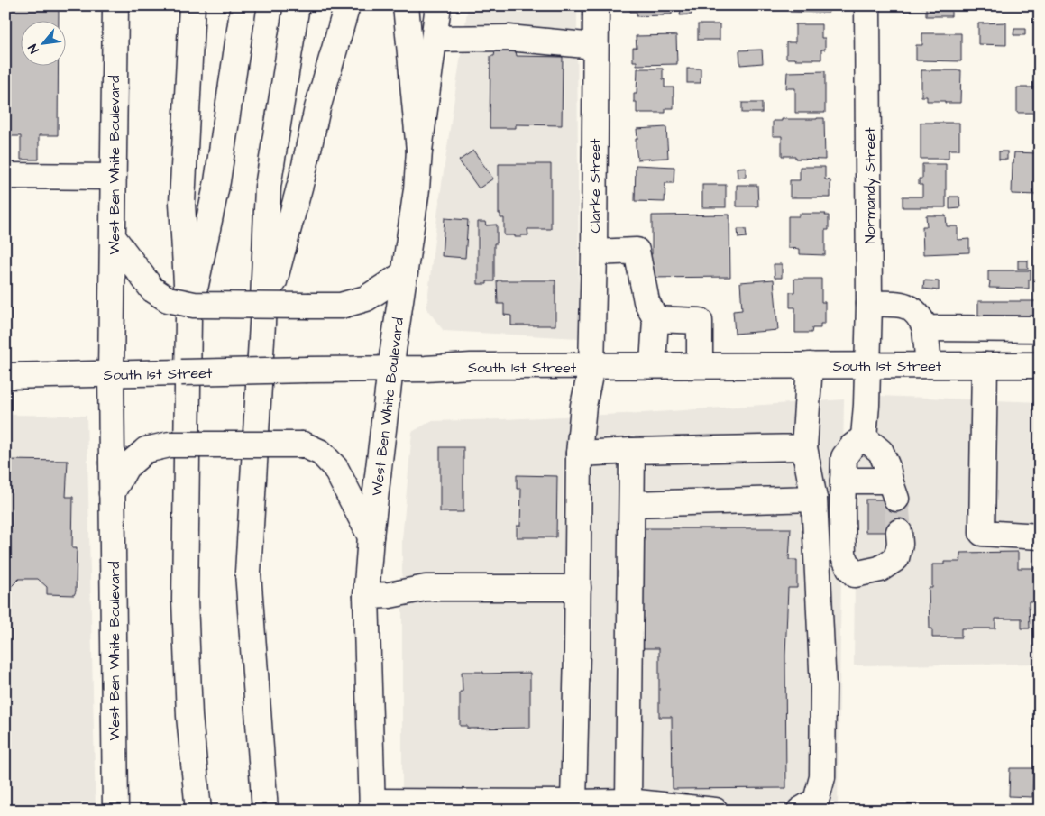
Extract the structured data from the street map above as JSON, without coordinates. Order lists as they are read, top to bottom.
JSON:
{
  "streets": {
    "main road": [
      "West Ben White Boulevard",
      "Clarke Street",
      "Normandy Street",
      "South 1st Street"
    ]
  },
  "crossings": [
    ["West Ben White Boulevard", "South 1st Street"],
    ["Clarke Street", "South 1st Street"],
    ["Normandy Street", "South 1st Street"]
  ],
  "north": "bottom left"
}
